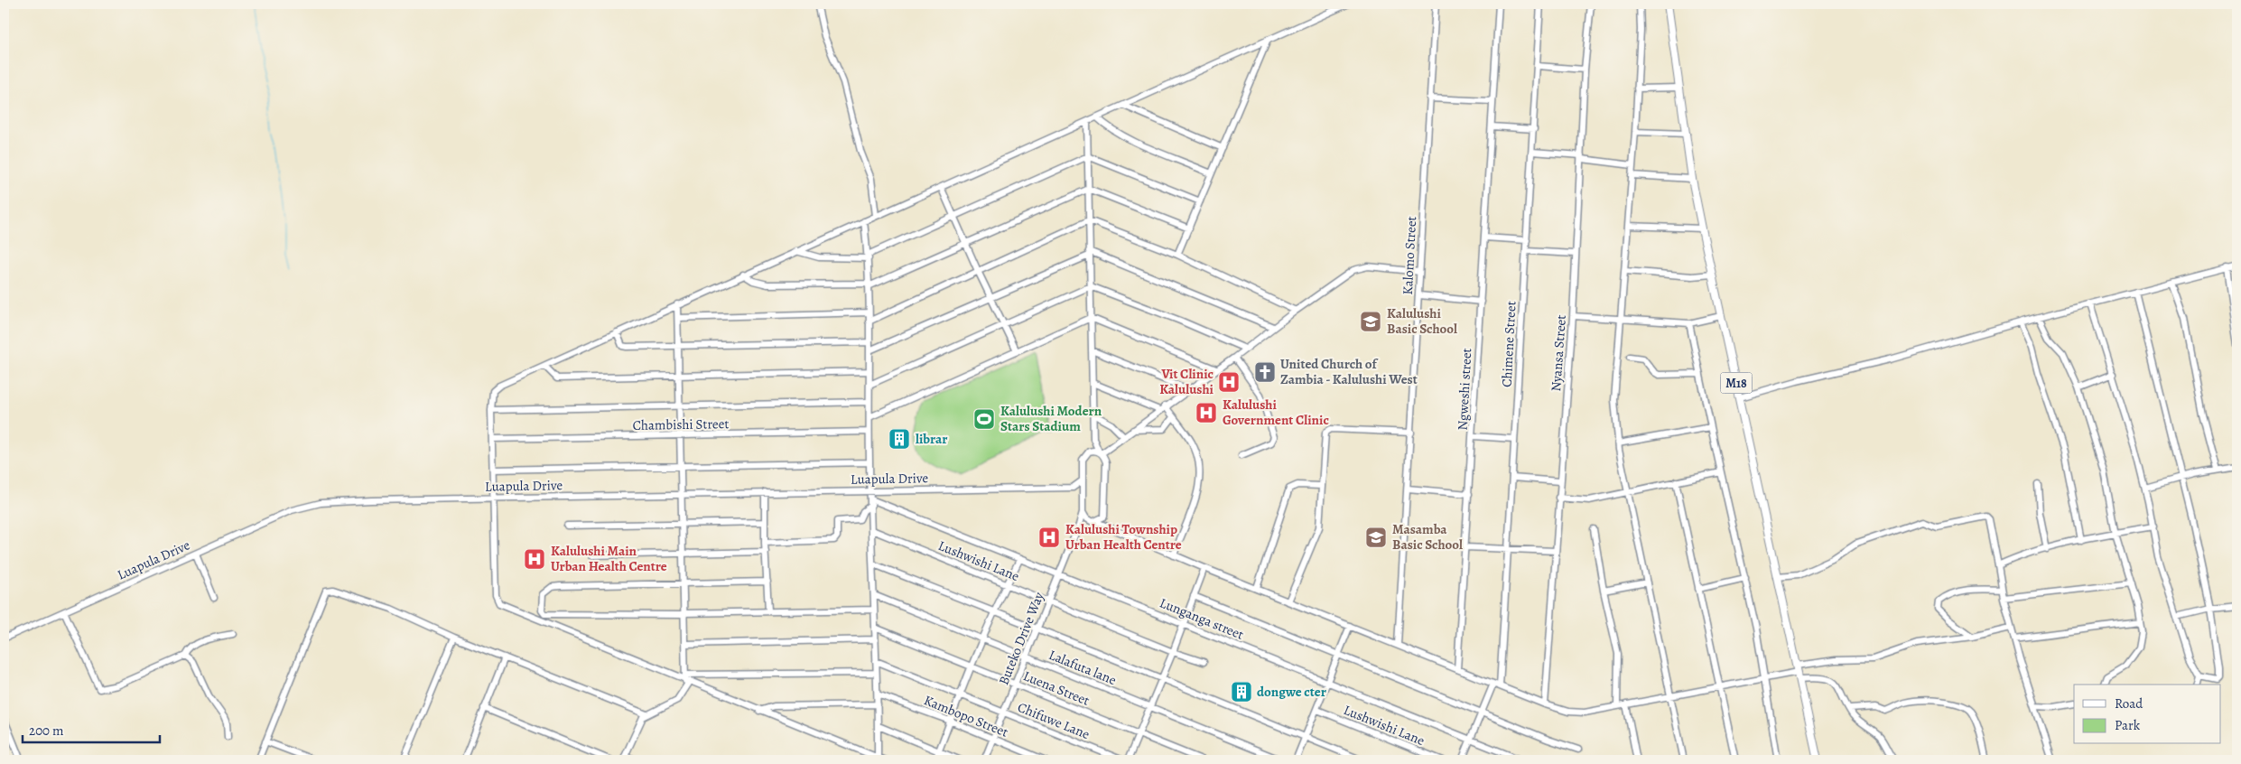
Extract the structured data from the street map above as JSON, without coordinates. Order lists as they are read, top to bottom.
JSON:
{
  "streets": {
    "main road": ["M18"],
    "street": [
      "Kalomo Street",
      "Chimene Street",
      "Nyansa Street",
      "Ngweshi street",
      "Chambishi Street",
      "Luapula Drive",
      "Lushwishi Lane",
      "Lunganga street",
      "Buteko Drive Way",
      "Lalafuta lane",
      "Luena Street",
      "Kambopo Street",
      "Chifuwe Lane"
    ]
  },
  "crossings": [
    ["Lushwishi Lane", "Buteko Drive Way"],
    ["Lunganga street", "Buteko Drive Way"],
    ["Buteko Drive Way", "Lalafuta lane"],
    ["Buteko Drive Way", "Luena Street"],
    ["Buteko Drive Way", "Kambopo Street"],
    ["Buteko Drive Way", "Chifuwe Lane"]
  ],
  "places": {
    "school or university": ["Kalulushi Basic School", "Masamba Basic School"],
    "church": ["United Church of Zambia - Kalulushi West"],
    "hospital": [
      "Vit Clinic Kalulushi",
      "Kalulushi Government Clinic",
      "Kalulushi Township Urban Health Centre",
      "Kalulushi Main Urban Health Centre"
    ],
    "sports": ["Kalulushi Modern Stars Stadium"],
    "building": ["librar", "dongwe cter"]
  },
  "legend": ["Road", "Park"],
  "scale_bar": "200 m"
}
